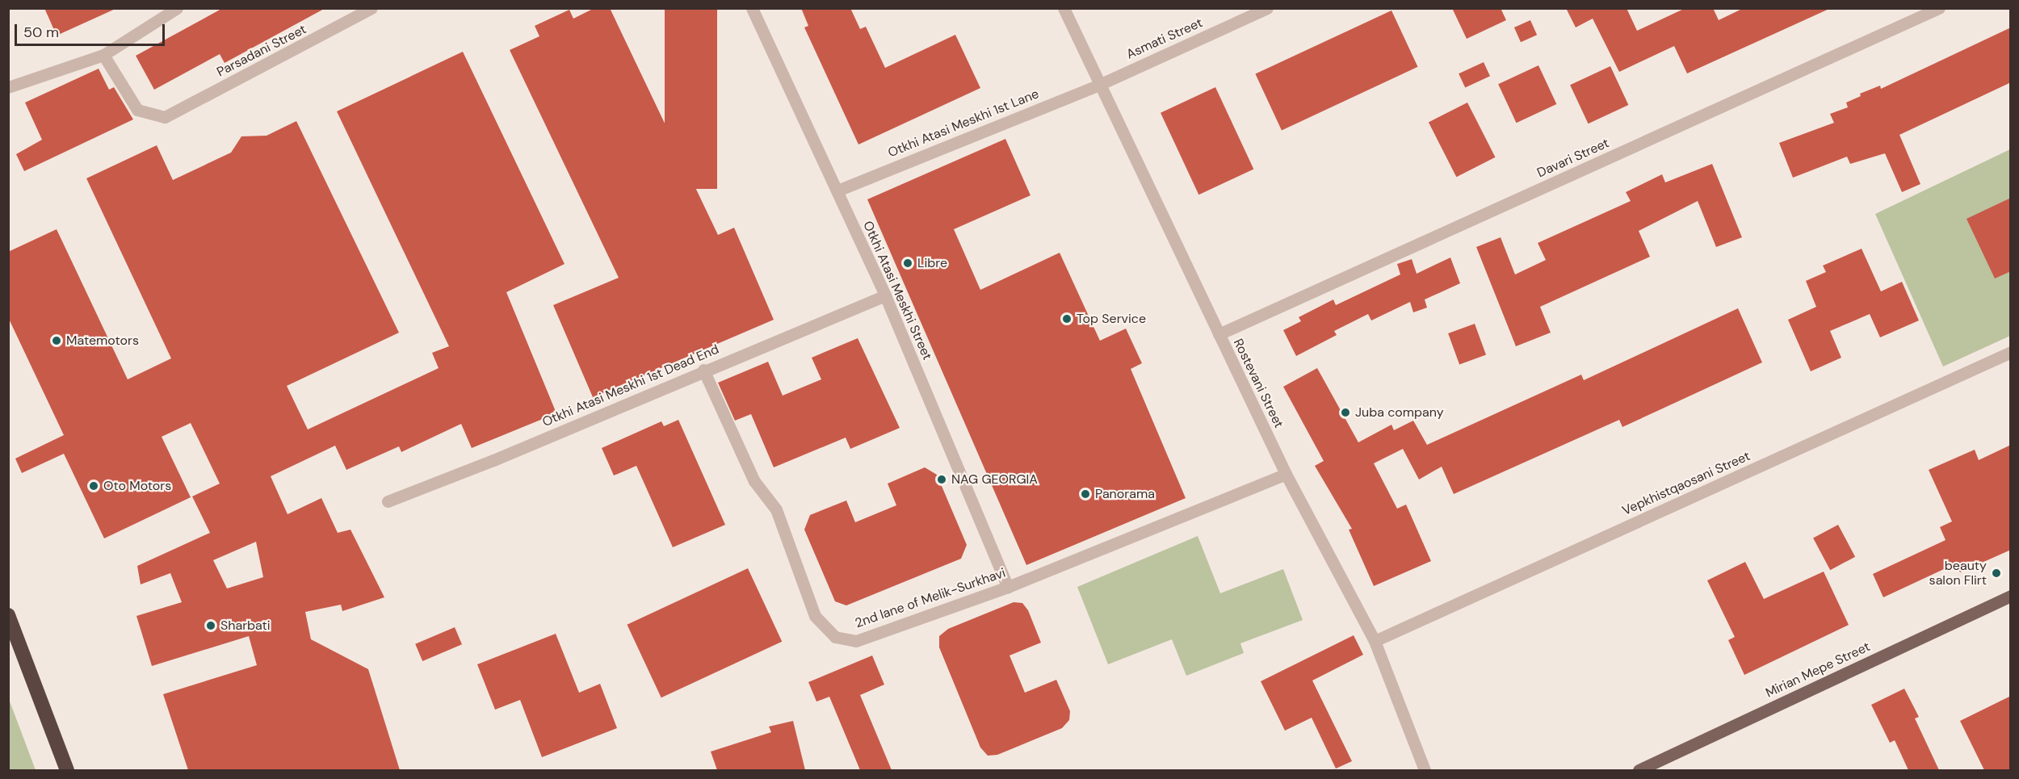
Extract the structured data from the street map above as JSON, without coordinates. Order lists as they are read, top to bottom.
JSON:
{
  "streets": {
    "main road": ["Mirian Mepe Street"],
    "street": [
      "Asmati Street",
      "Parsadani Street",
      "Otkhi Atasi Meskhi 1st Lane",
      "Davari Street",
      "Otkhi Atasi Meskhi Street",
      "Rostevani Street",
      "Otkhi Atasi Meskhi 1st Dead End",
      "Vepkhistqaosani Street",
      "2nd lane of Melik-Surkhavi"
    ]
  },
  "crossings": [
    ["Asmati Street", "Otkhi Atasi Meskhi 1st Lane"],
    ["Asmati Street", "Rostevani Street"],
    ["Otkhi Atasi Meskhi 1st Lane", "Otkhi Atasi Meskhi Street"],
    ["Otkhi Atasi Meskhi 1st Lane", "Rostevani Street"],
    ["Davari Street", "Rostevani Street"],
    ["Otkhi Atasi Meskhi Street", "Otkhi Atasi Meskhi 1st Dead End"],
    ["Otkhi Atasi Meskhi Street", "2nd lane of Melik-Surkhavi"],
    ["Rostevani Street", "Vepkhistqaosani Street"],
    ["Rostevani Street", "2nd lane of Melik-Surkhavi"],
    ["Otkhi Atasi Meskhi 1st Dead End", "2nd lane of Melik-Surkhavi"]
  ],
  "places": [
    "Libre",
    "Top Service",
    "Matemotors",
    "Juba company",
    "NAG GEORGIA",
    "Oto Motors",
    "Panorama",
    "beauty salon Flirt",
    "Sharbati"
  ],
  "scale_bar": "50 m"
}
